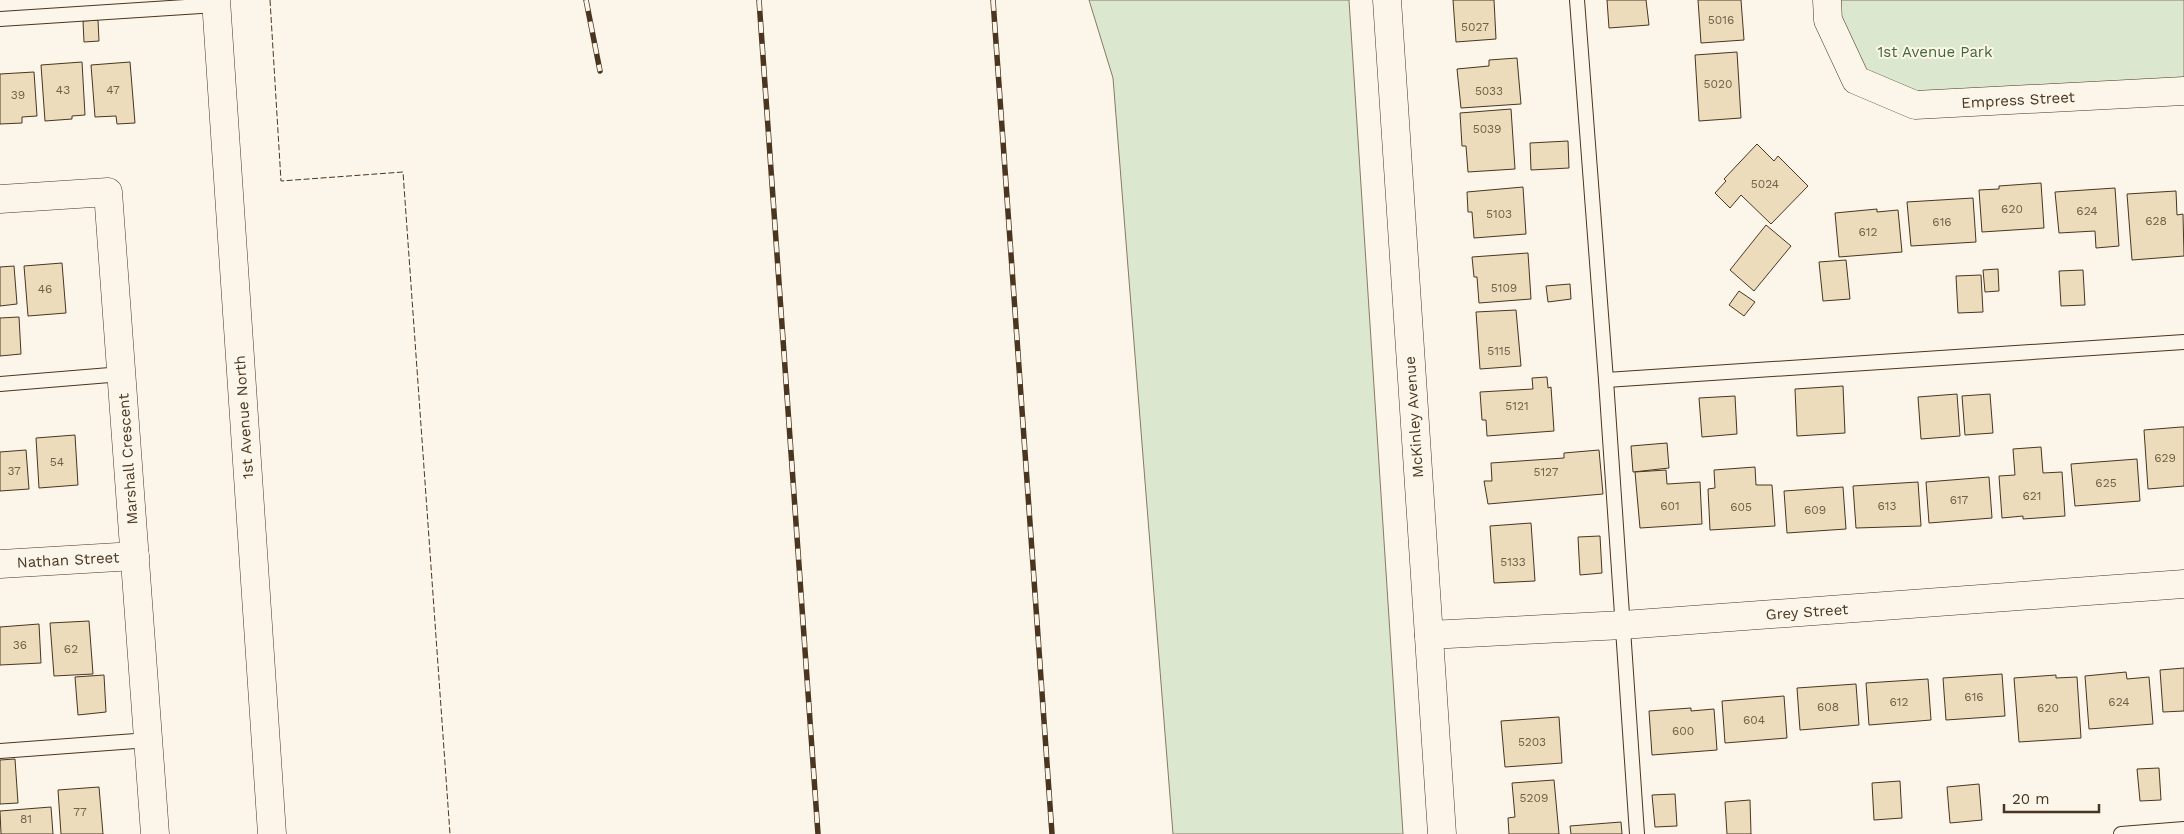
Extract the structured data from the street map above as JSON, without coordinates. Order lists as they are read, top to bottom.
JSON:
{
  "streets": {
    "street": [
      "Empress Street",
      "1st Avenue North",
      "McKinley Avenue",
      "Marshall Crescent",
      "Nathan Street",
      "Grey Street"
    ]
  },
  "crossings": [
    ["McKinley Avenue", "Grey Street"],
    ["Marshall Crescent", "Nathan Street"]
  ],
  "parks": ["1st Avenue Park"],
  "house_numbers": [
    "5016",
    "5027",
    "5020",
    "43",
    "47",
    "5033",
    "39",
    "5039",
    "5024",
    "620",
    "624",
    "5103",
    "628",
    "616",
    "612",
    "5109",
    "46",
    "5115",
    "5121",
    "629",
    "54",
    "37",
    "5127",
    "625",
    "621",
    "617",
    "601",
    "613",
    "605",
    "609",
    "5133",
    "36",
    "62",
    "616",
    "612",
    "624",
    "608",
    "620",
    "604",
    "600",
    "5203",
    "5209",
    "77",
    "81"
  ],
  "scale_bar": "20 m"
}
